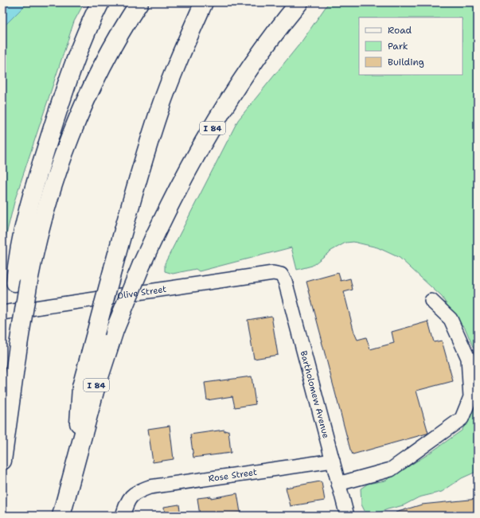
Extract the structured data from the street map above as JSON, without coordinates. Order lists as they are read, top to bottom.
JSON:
{
  "streets": {
    "highway": ["I 84"],
    "street": ["Olive Street", "Bartholomew Avenue", "Rose Street"]
  },
  "crossings": [
    ["Olive Street", "Bartholomew Avenue"],
    ["Bartholomew Avenue", "Rose Street"]
  ],
  "legend": ["Road", "Park", "Building"]
}
